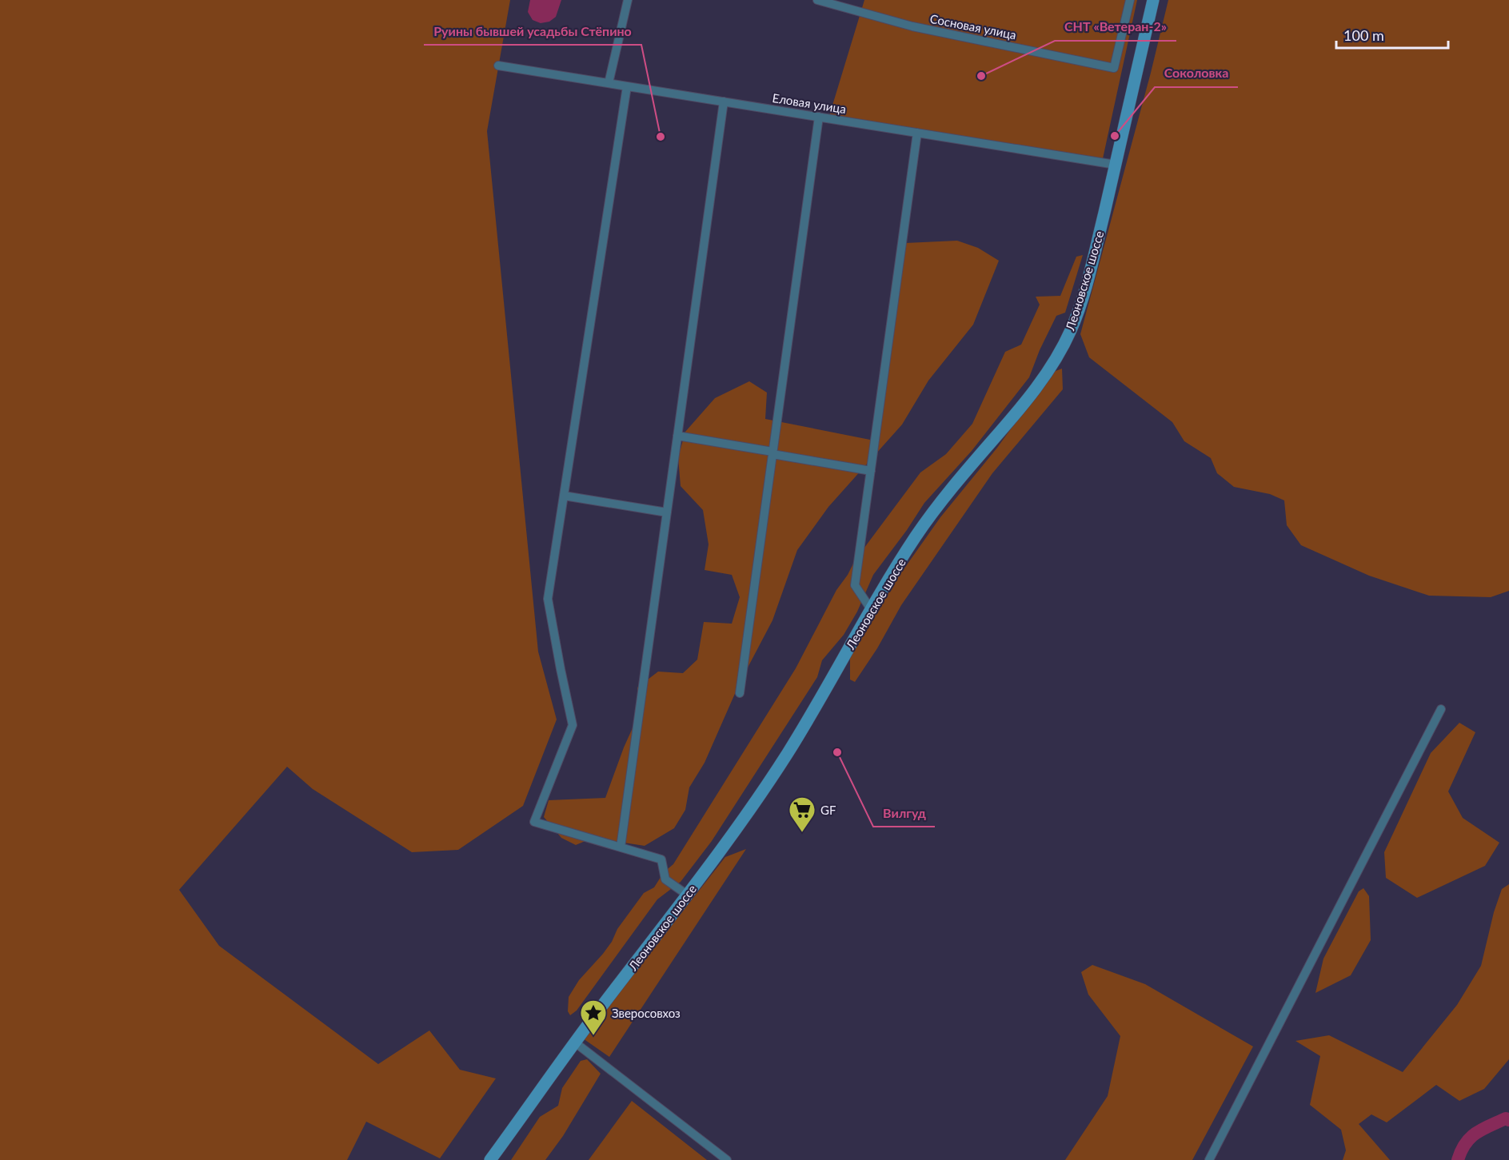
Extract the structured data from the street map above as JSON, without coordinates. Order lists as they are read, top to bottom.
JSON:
{
  "streets": {
    "main road": ["Леоновское шоссе"],
    "street": ["Сосновая улица", "Еловая улица"]
  },
  "crossings": [
    ["Еловая улица", "Леоновское шоссе"]
  ],
  "places": {
    "other": [
      "СНТ «Ветеран-2»",
      "Соколовка",
      "Руины бывшей усадьбы Стёпино",
      "Вилгуд"
    ],
    "supermarket": ["GF"],
    "place": ["Зверосовхоз"]
  },
  "scale_bar": "100 m"
}
